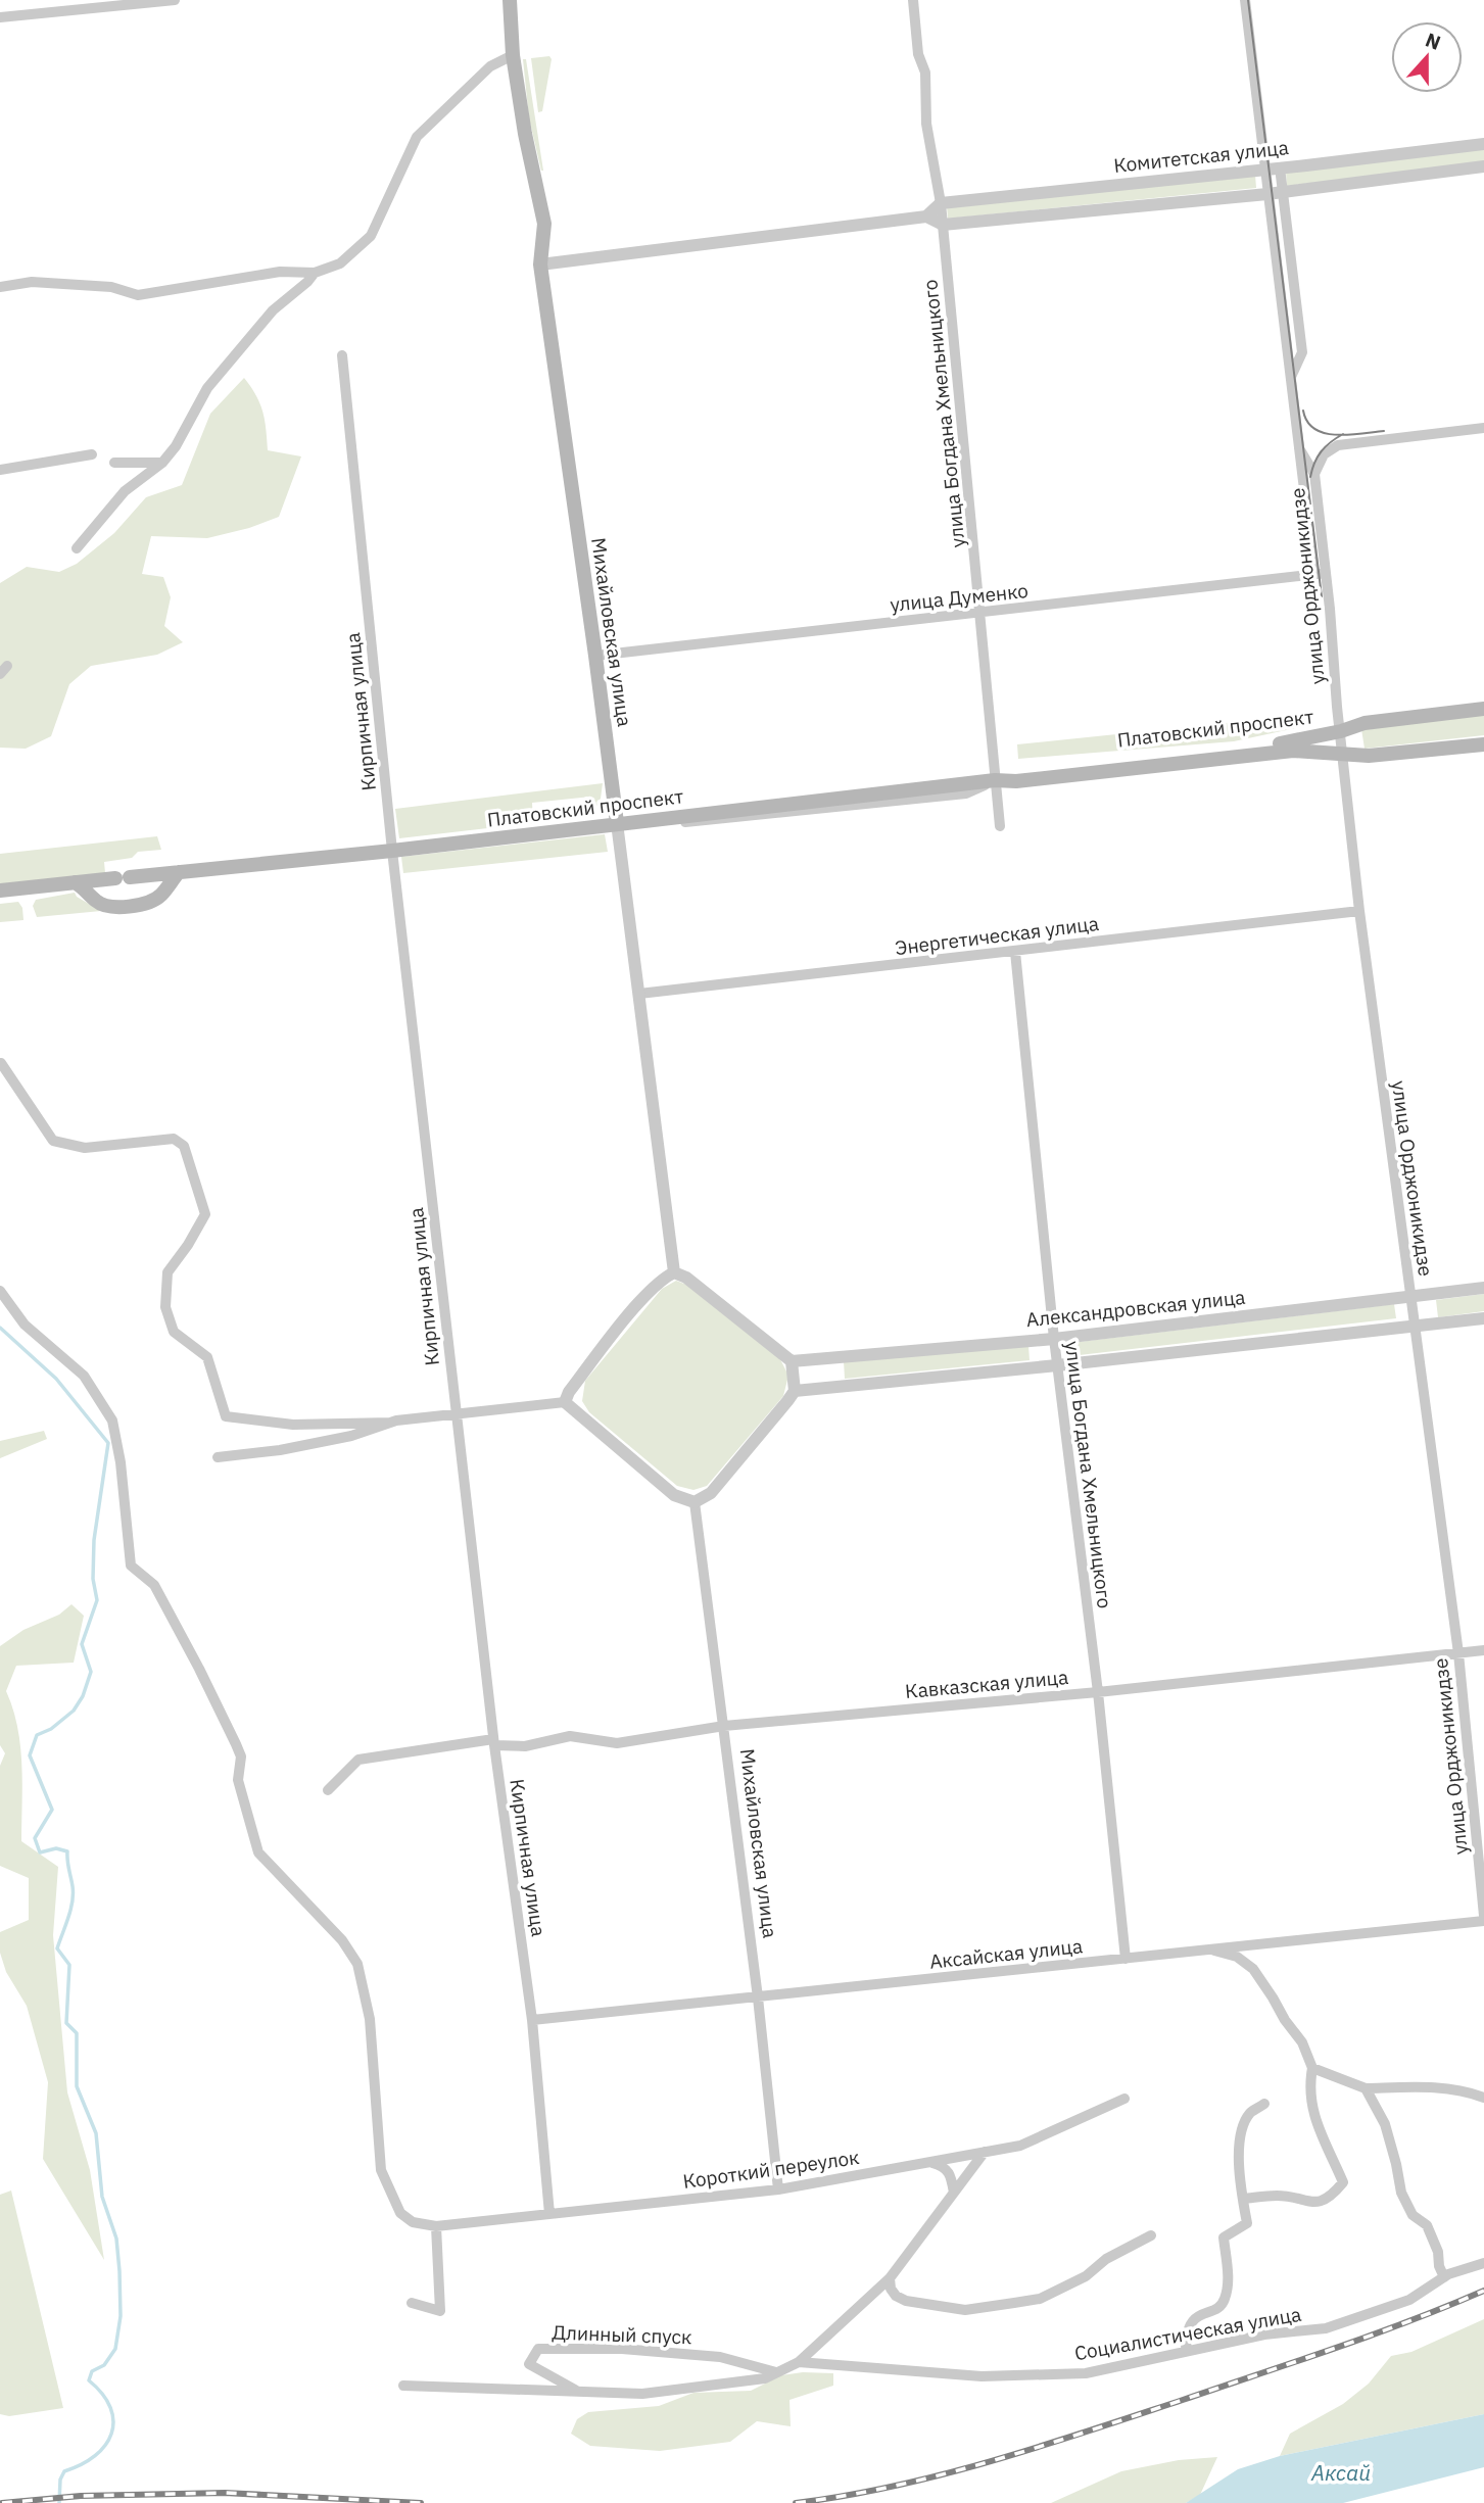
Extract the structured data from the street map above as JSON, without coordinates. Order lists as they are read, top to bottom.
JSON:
{
  "streets": {
    "main road": ["Михайловская улица", "Платовский проспект"],
    "street": [
      "Комитетская улица",
      "улица Богдана Хмельницкого",
      "улица Орджоникидзе",
      "улица Думенко",
      "Кирпичная улица",
      "Энергетическая улица",
      "Александровская улица",
      "Кавказская улица",
      "Аксайская улица",
      "Короткий переулок",
      "Социалистическая улица",
      "Длинный спуск"
    ]
  },
  "crossings": [
    ["Комитетская улица", "улица Богдана Хмельницкого"],
    ["Комитетская улица", "улица Орджоникидзе"],
    ["улица Богдана Хмельницкого", "улица Думенко"],
    ["улица Богдана Хмельницкого", "Платовский проспект"],
    ["улица Богдана Хмельницкого", "Энергетическая улица"],
    ["улица Богдана Хмельницкого", "Александровская улица"],
    ["улица Богдана Хмельницкого", "Кавказская улица"],
    ["улица Богдана Хмельницкого", "Аксайская улица"],
    ["улица Орджоникидзе", "улица Думенко"],
    ["улица Орджоникидзе", "Платовский проспект"],
    ["улица Орджоникидзе", "Энергетическая улица"],
    ["улица Орджоникидзе", "Александровская улица"],
    ["улица Орджоникидзе", "Кавказская улица"],
    ["улица Орджоникидзе", "Аксайская улица"],
    ["улица Думенко", "Михайловская улица"],
    ["Михайловская улица", "Платовский проспект"],
    ["Михайловская улица", "Энергетическая улица"],
    ["Михайловская улица", "Кавказская улица"],
    ["Михайловская улица", "Аксайская улица"],
    ["Михайловская улица", "Короткий переулок"],
    ["Кирпичная улица", "Платовский проспект"],
    ["Кирпичная улица", "Кавказская улица"],
    ["Кирпичная улица", "Аксайская улица"],
    ["Кирпичная улица", "Короткий переулок"],
    ["Короткий переулок", "Длинный спуск"],
    ["Социалистическая улица", "Длинный спуск"]
  ],
  "water": ["Аксай"],
  "north": "top"
}
